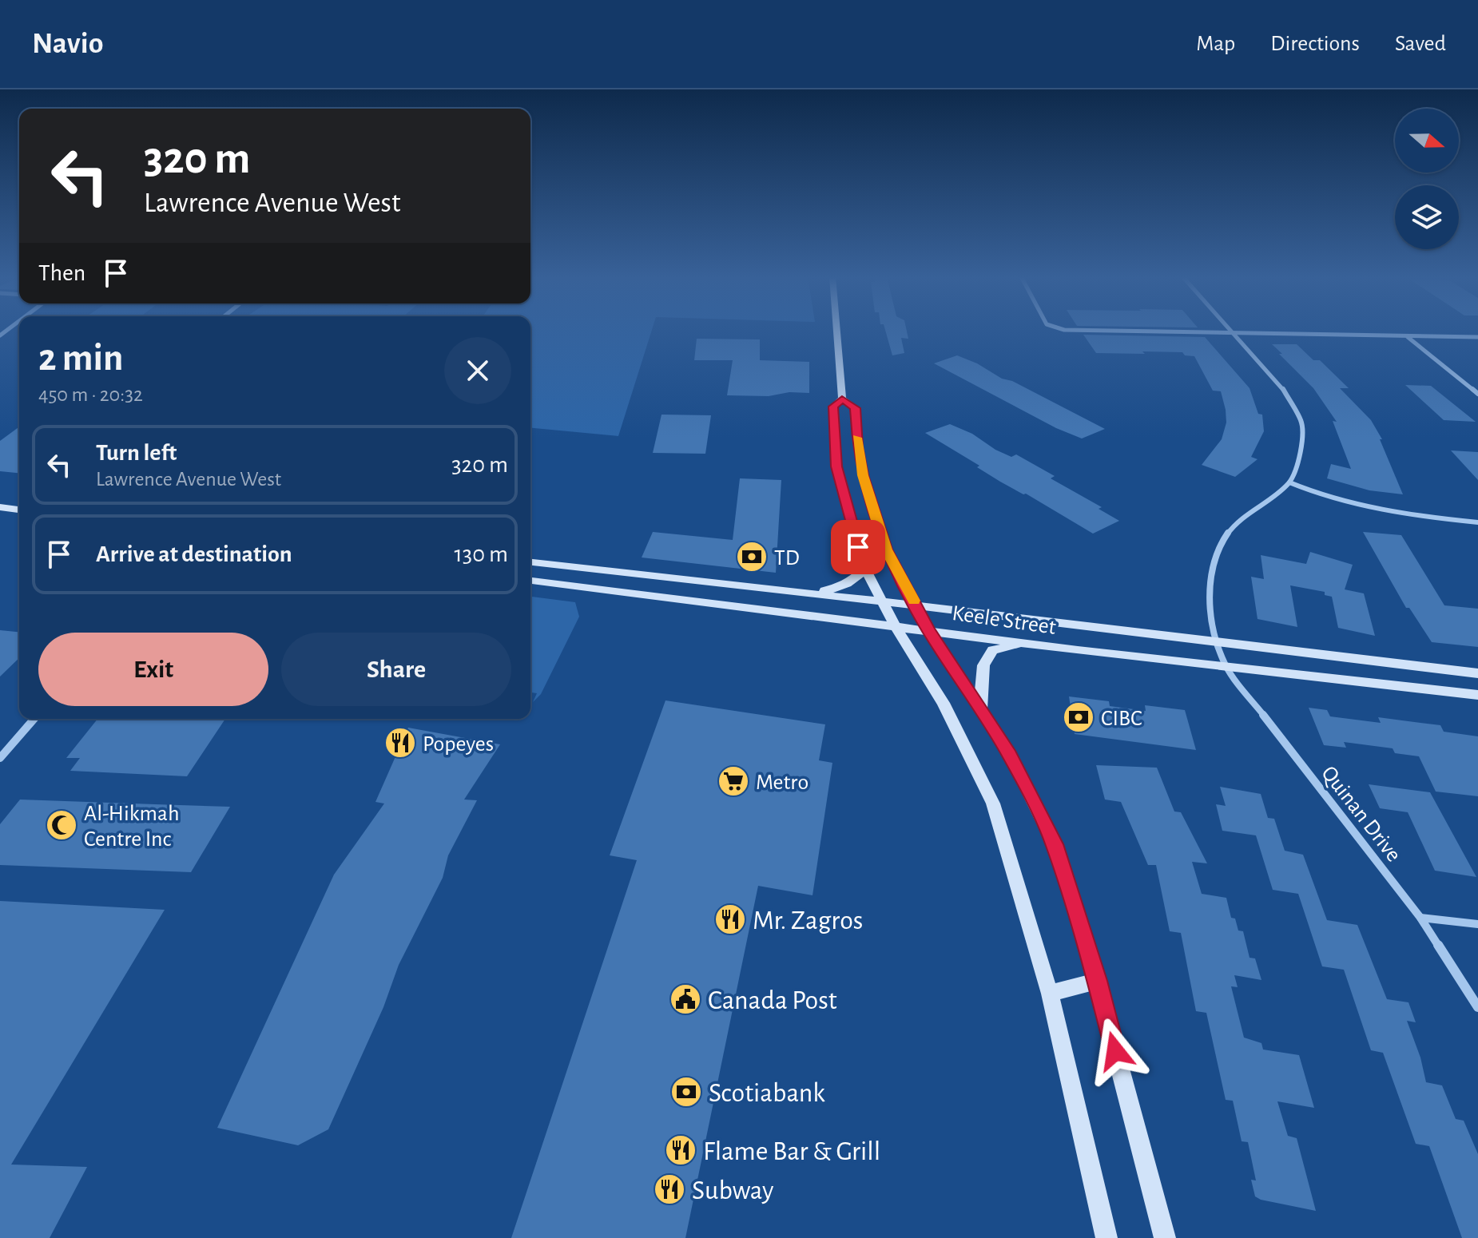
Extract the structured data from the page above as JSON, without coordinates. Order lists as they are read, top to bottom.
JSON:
{
  "streets": {
    "main road": ["Keele Street"],
    "street": ["Quinan Drive"]
  },
  "crossings": [
    ["Keele Street", "Quinan Drive"]
  ],
  "places": {
    "bank": ["TD", "CIBC", "Scotiabank"],
    "restaurant": [
      "Popeyes",
      "Mr. Zagros",
      "Flame Bar & Grill",
      "Subway"
    ],
    "supermarket": ["Metro"],
    "mosque": ["Al-Hikmah Centre Inc"],
    "public building": ["Canada Post"]
  },
  "north": "right",
  "page": {
    "header": "Navio",
    "nav": ["Map", "Directions", "Saved"],
    "turn": ["320 m", "Lawrence Avenue West"],
    "then": "Then",
    "heading": ["2 min", "450 m · 20:32"],
    "list": [
      {
        "name": "Turn left",
        "note": "Lawrence Avenue West",
        "value": "320 m"
      },
      {
        "name": "Arrive at destination",
        "value": "130 m"
      }
    ],
    "buttons": ["Exit", "Share"]
  }
}
